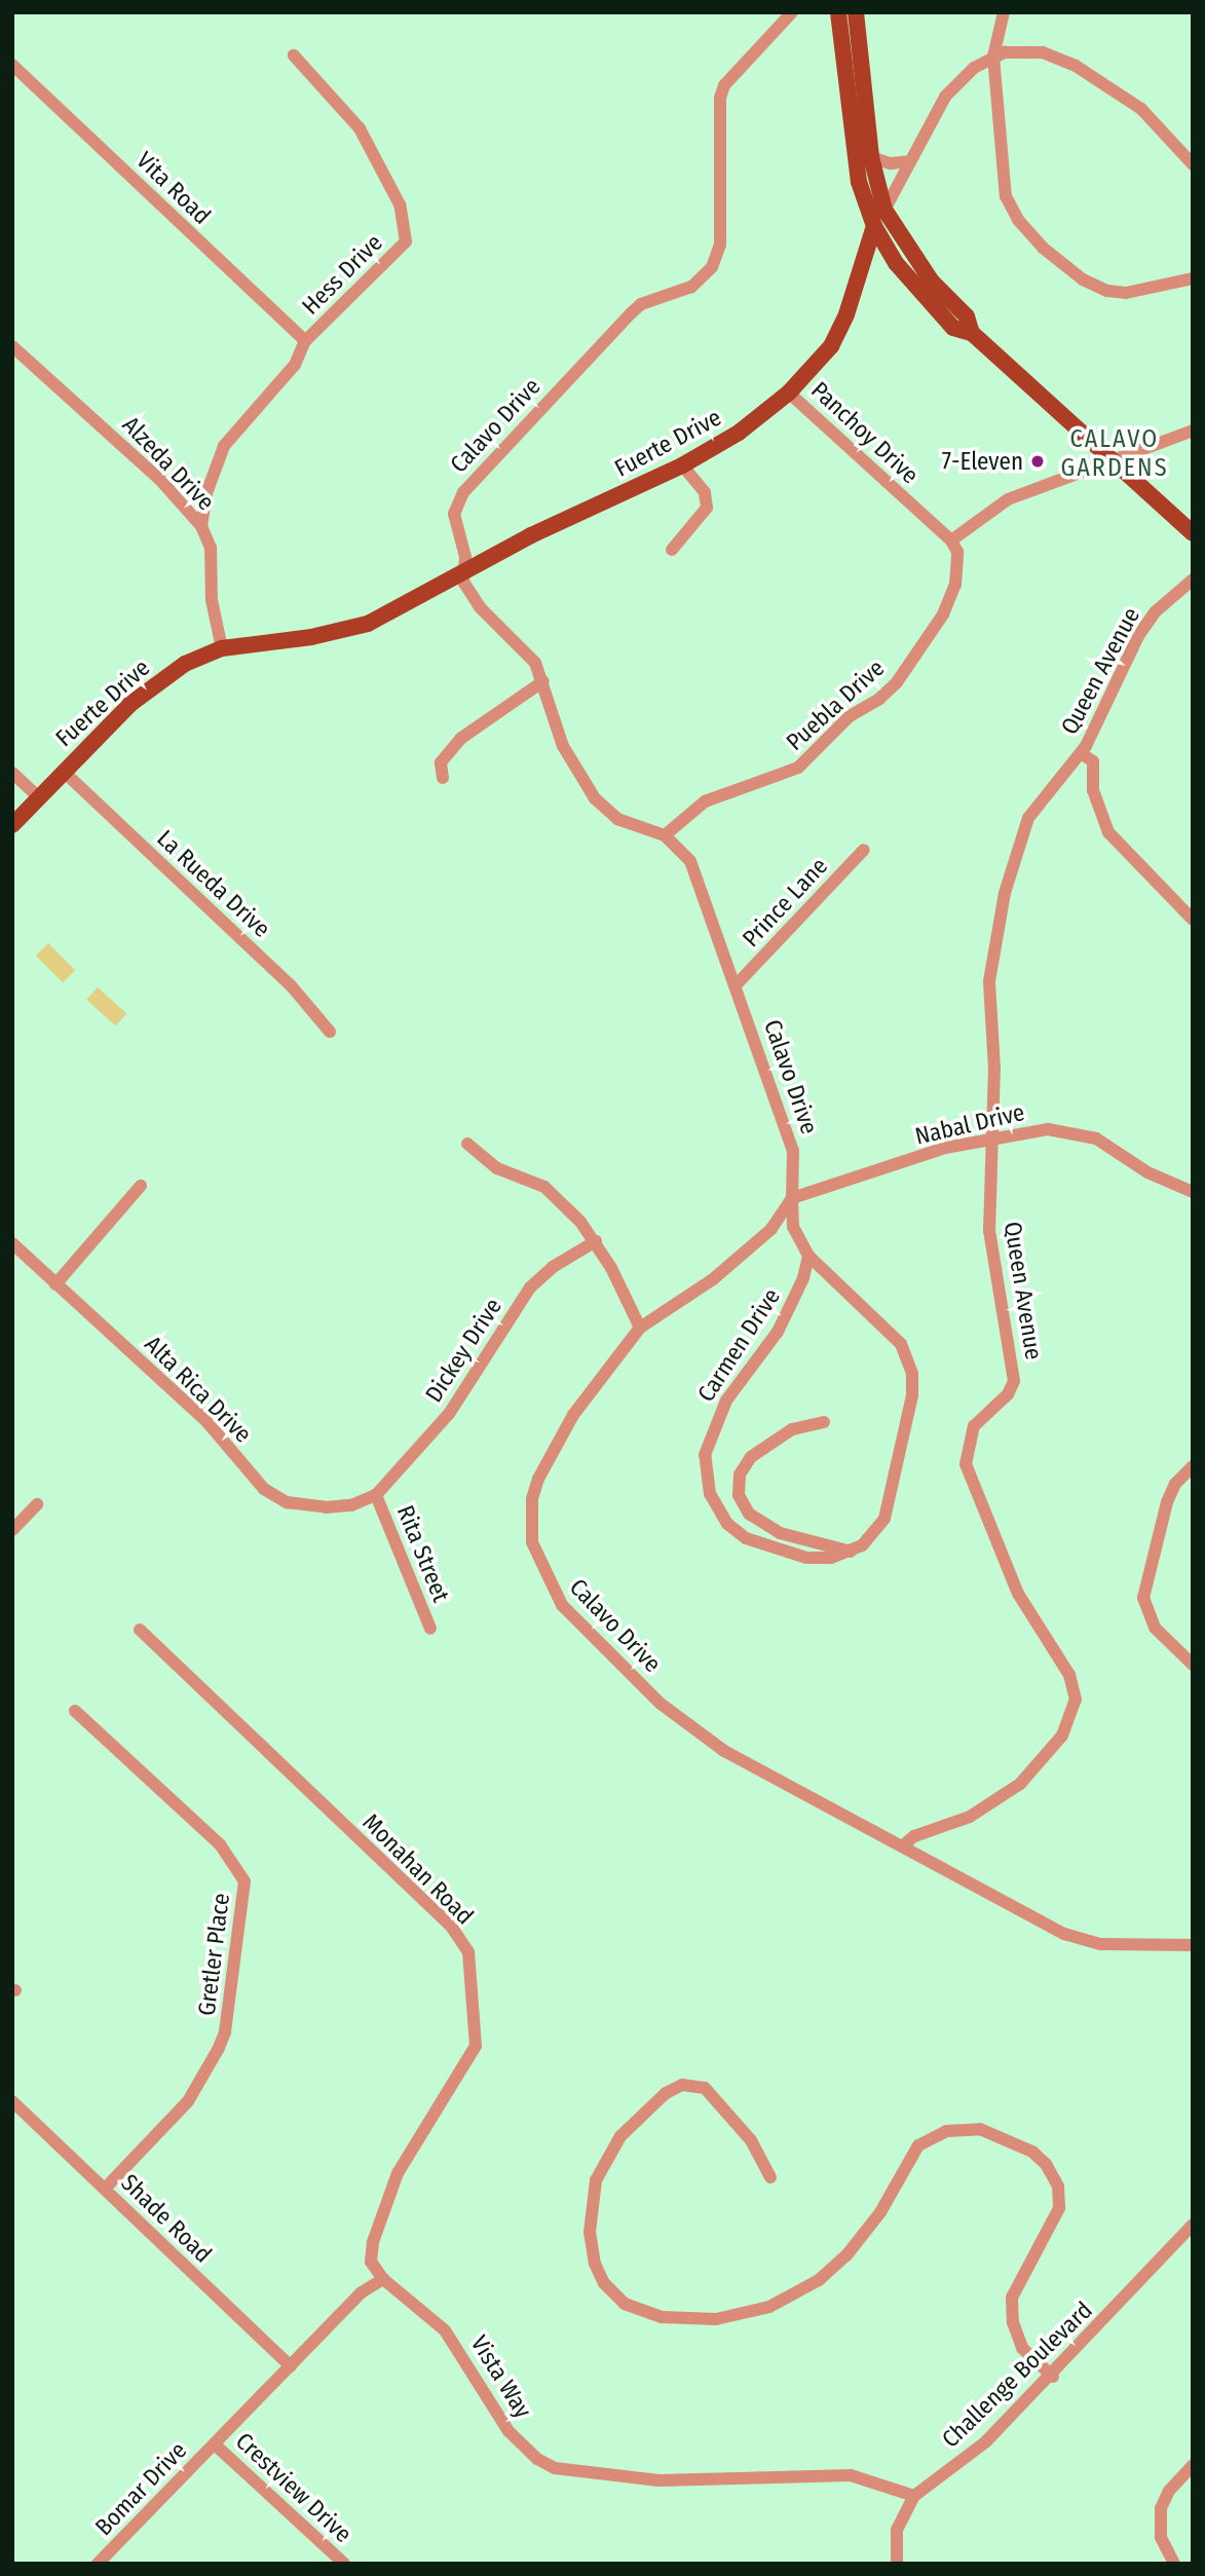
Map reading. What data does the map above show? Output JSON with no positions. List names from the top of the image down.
{
  "streets": {
    "main road": ["Fuerte Drive"],
    "street": [
      "Vita Road",
      "Hess Drive",
      "Calavo Drive",
      "Panchoy Drive",
      "Alzeda Drive",
      "Queen Avenue",
      "Puebla Drive",
      "La Rueda Drive",
      "Prince Lane",
      "Nabal Drive",
      "Carmen Drive",
      "Dickey Drive",
      "Alta Rica Drive",
      "Rita Street",
      "Monahan Road",
      "Gretler Place",
      "Shade Road",
      "Challenge Boulevard",
      "Vista Way",
      "Crestview Drive",
      "Bomar Drive"
    ]
  },
  "crossings": [
    ["Vita Road", "Hess Drive"],
    ["Hess Drive", "Alzeda Drive"],
    ["Calavo Drive", "Fuerte Drive"],
    ["Calavo Drive", "Queen Avenue"],
    ["Calavo Drive", "Puebla Drive"],
    ["Calavo Drive", "Prince Lane"],
    ["Calavo Drive", "Nabal Drive"],
    ["Panchoy Drive", "Fuerte Drive"],
    ["Panchoy Drive", "Puebla Drive"],
    ["Fuerte Drive", "Alzeda Drive"],
    ["Fuerte Drive", "La Rueda Drive"],
    ["Queen Avenue", "Nabal Drive"],
    ["Dickey Drive", "Alta Rica Drive"],
    ["Dickey Drive", "Rita Street"],
    ["Alta Rica Drive", "Rita Street"],
    ["Monahan Road", "Vista Way"],
    ["Gretler Place", "Shade Road"],
    ["Challenge Boulevard", "Vista Way"],
    ["Crestview Drive", "Bomar Drive"]
  ],
  "districts": ["CALAVO GARDENS"],
  "places": ["7-Eleven"]
}
